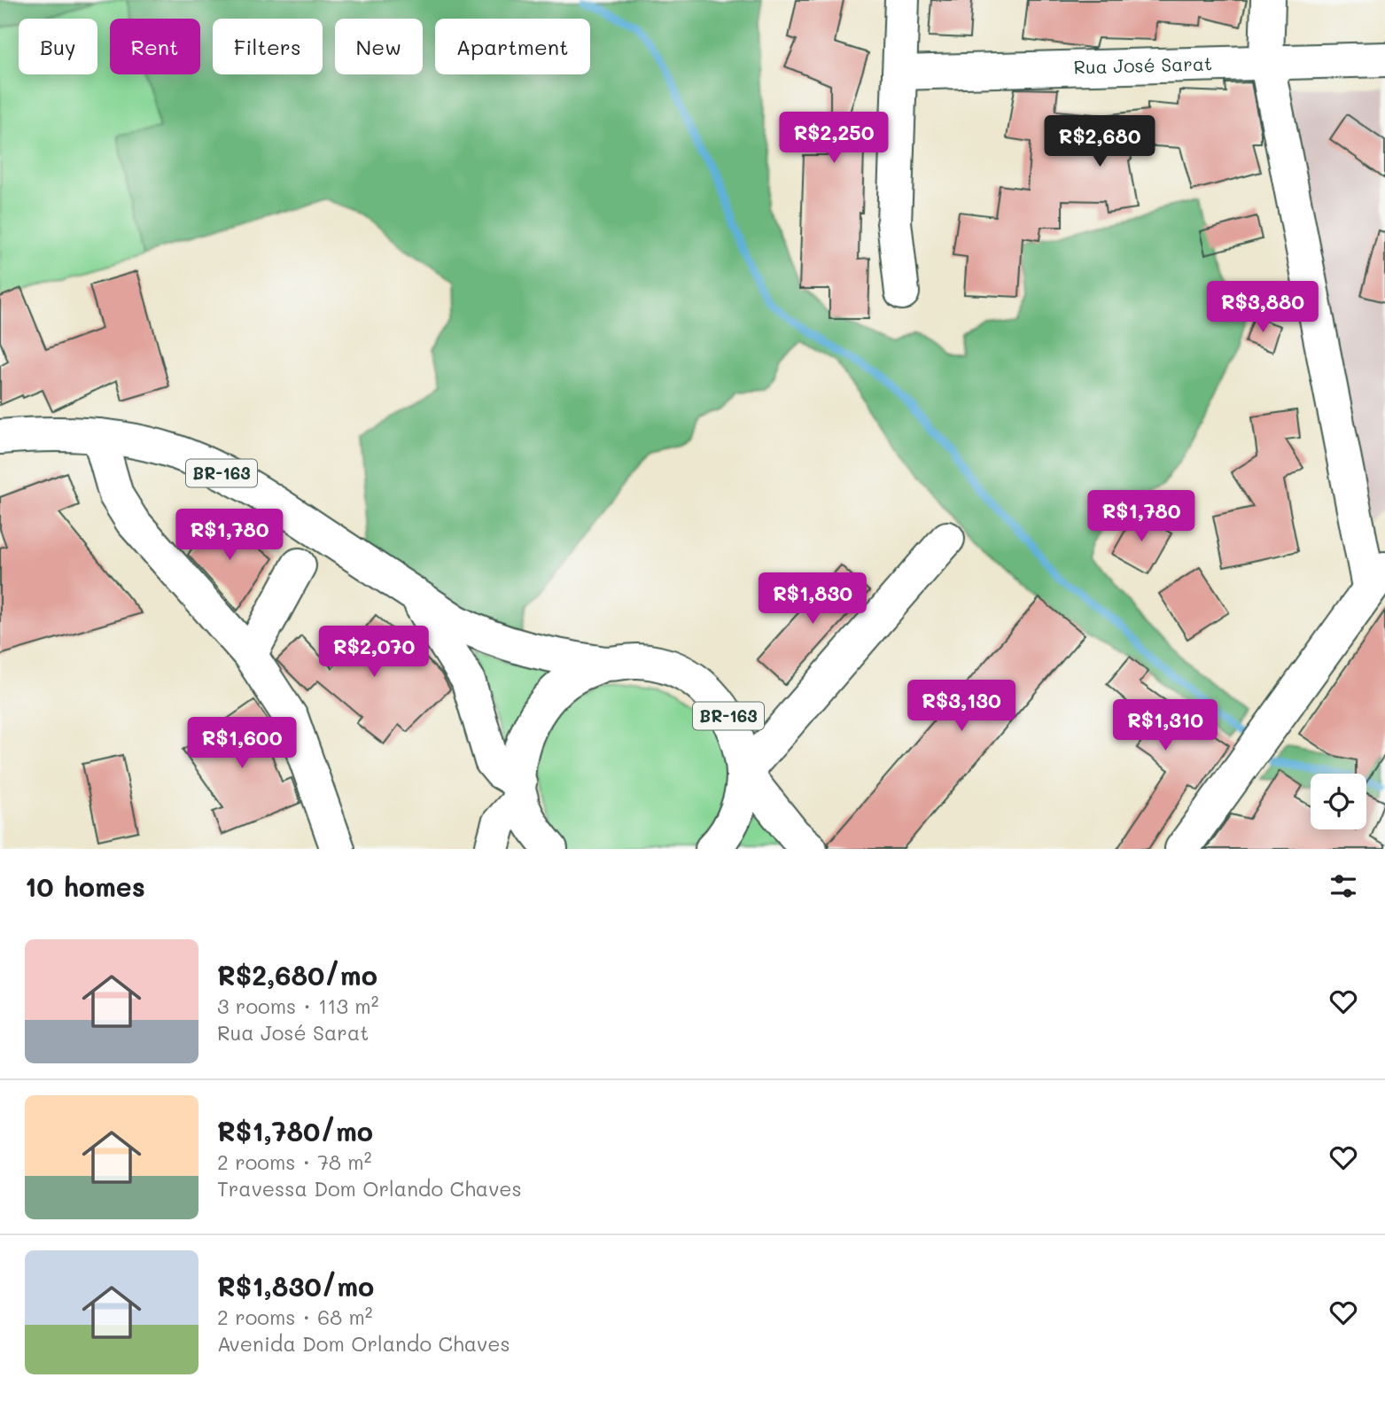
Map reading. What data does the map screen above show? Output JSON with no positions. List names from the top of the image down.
{
  "streets": {
    "street": ["Rua José Sarat", "BR-163"]
  },
  "page": {
    "chip": [
      "Buy",
      "Rent",
      "Filters",
      "New",
      "Apartment"
    ],
    "price": [
      "R$2,250",
      "R$2,680",
      "R$3,880",
      "R$1,780",
      "R$1,780",
      "R$1,830",
      "R$2,070",
      "R$3,130",
      "R$1,310",
      "R$1,600"
    ],
    "heading": "10 homes",
    "list": [
      {
        "name": "R$2,680/mo",
        "note": "3 rooms · 113 m² · Rua José Sarat"
      },
      {
        "name": "R$1,780/mo",
        "note": "2 rooms · 78 m² · Travessa Dom Orlando Chaves"
      },
      {
        "name": "R$1,830/mo",
        "note": "2 rooms · 68 m² · Avenida Dom Orlando Chaves"
      }
    ]
  }
}
